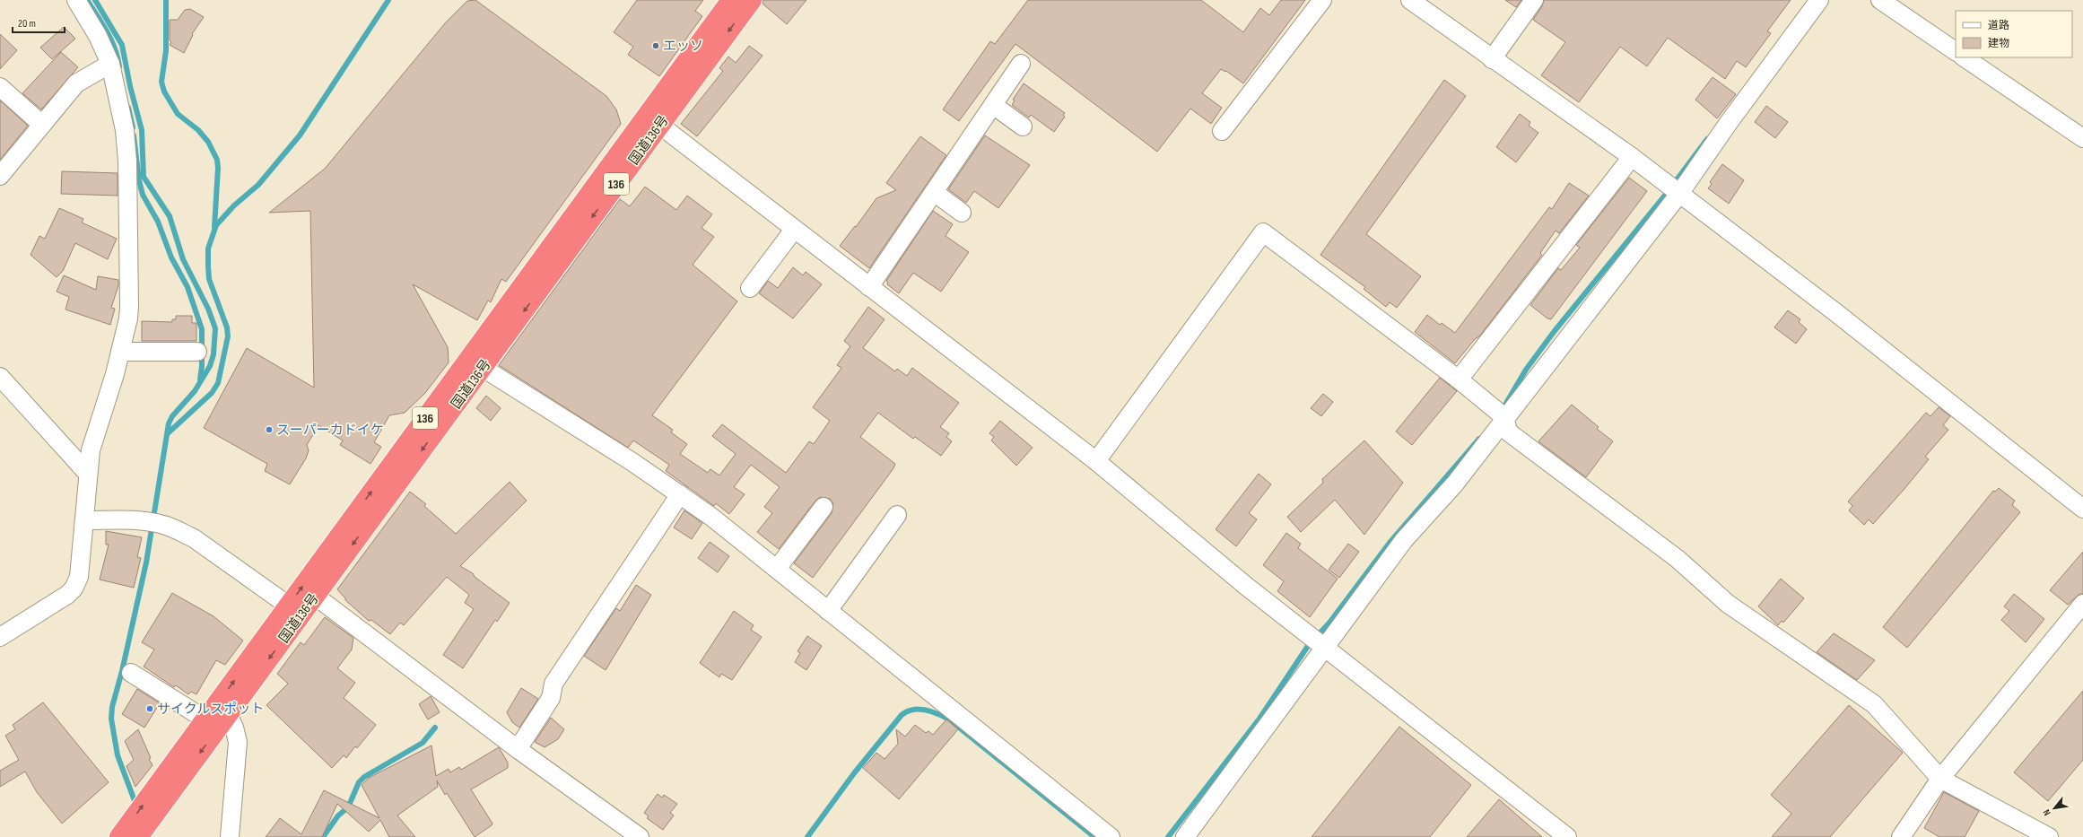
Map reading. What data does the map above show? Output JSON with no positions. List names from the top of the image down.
{
  "streets": {
    "highway": ["国道136号", "136"]
  },
  "places": ["エッソ", "スーパーカドイケ", "サイクルスポット"],
  "legend": ["道路", "建物"],
  "scale_bar": "20 m",
  "north": "bottom left"
}
